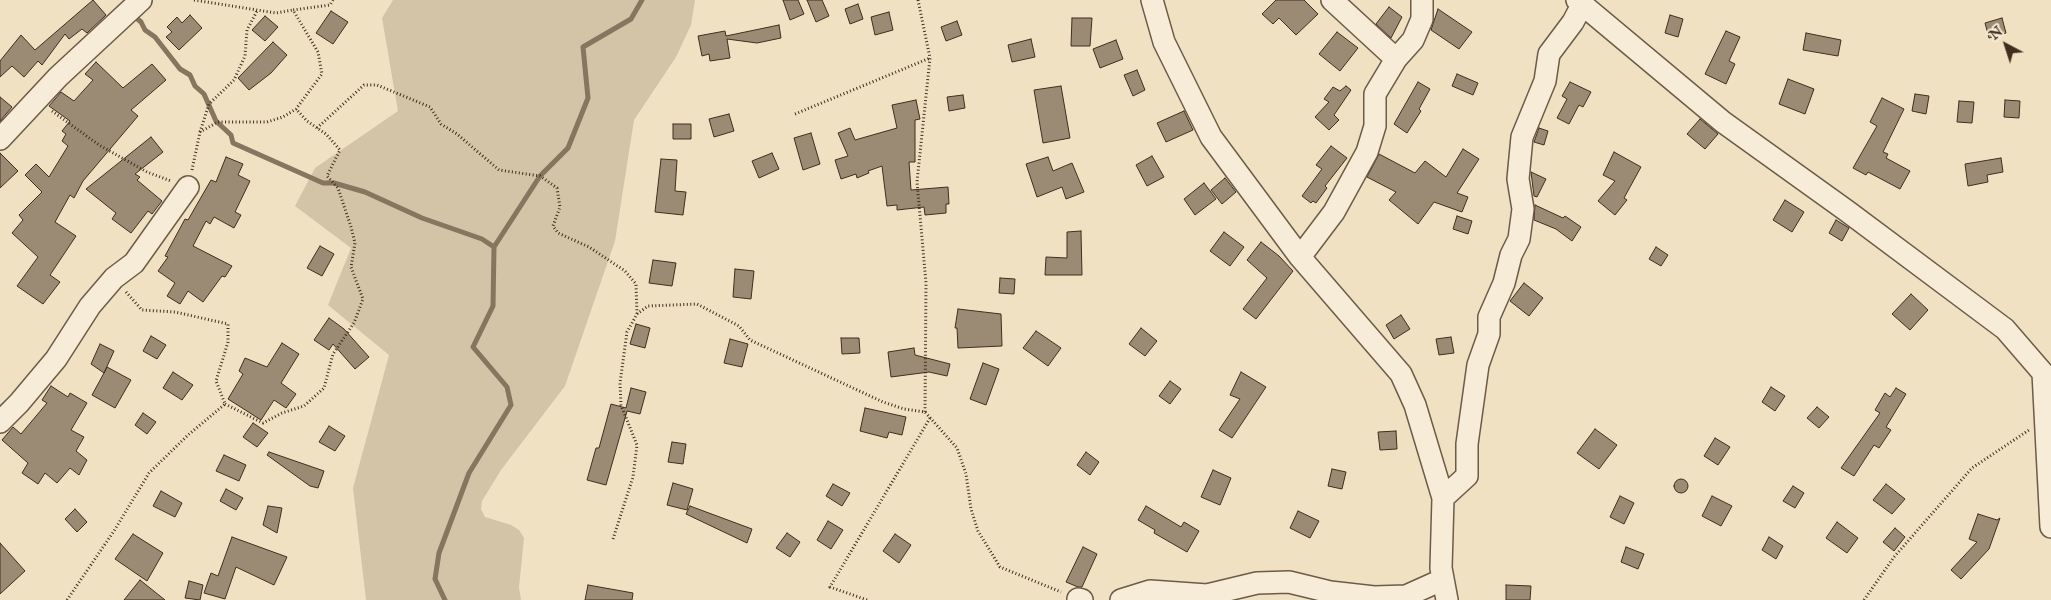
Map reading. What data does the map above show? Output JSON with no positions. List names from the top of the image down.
{
  "north": "top left"
}
